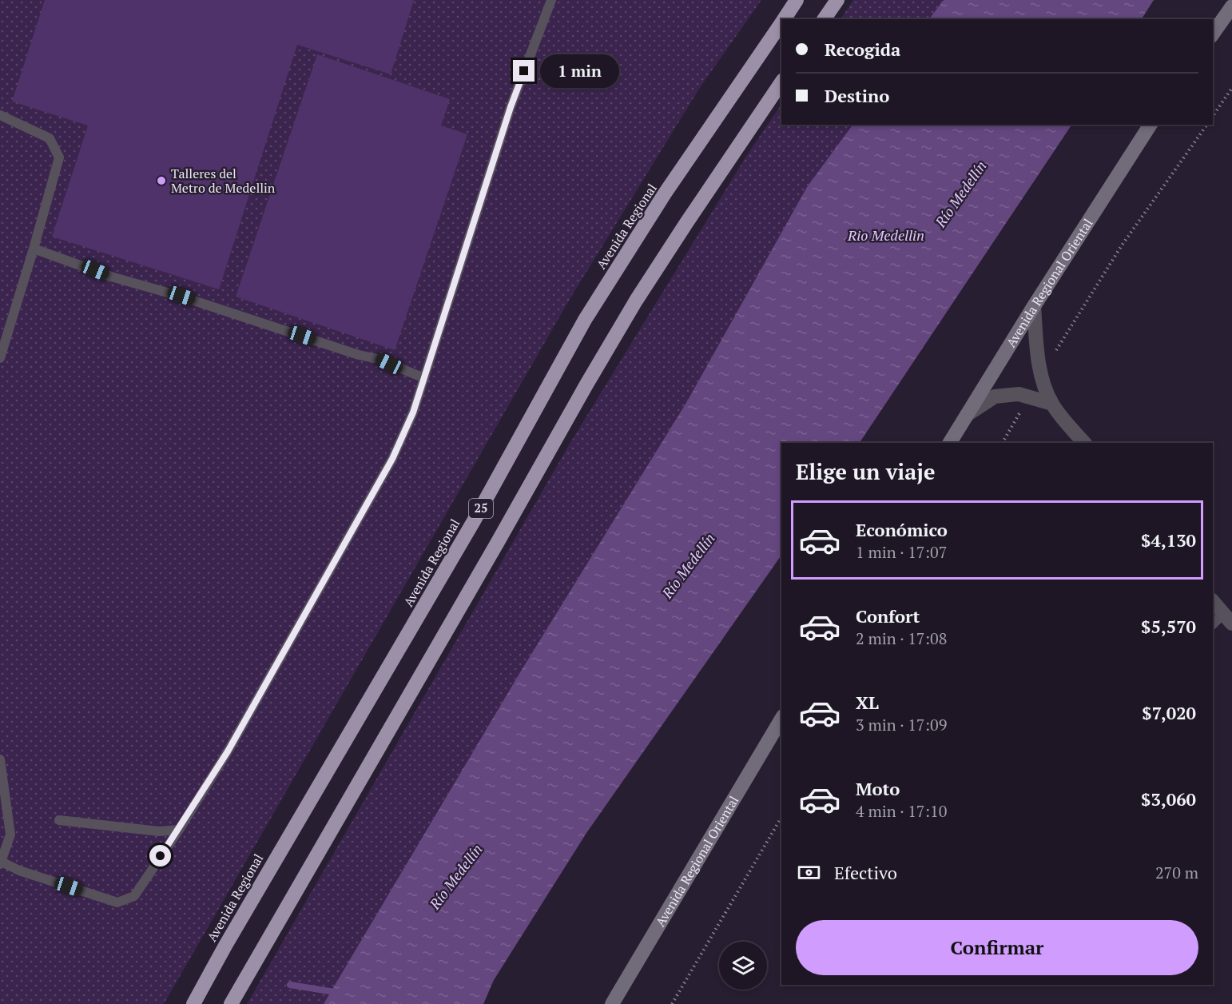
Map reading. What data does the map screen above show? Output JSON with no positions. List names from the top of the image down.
{
  "streets": {
    "highway": ["Avenida Regional", "25"],
    "main road": ["Avenida Regional Oriental"]
  },
  "water": ["Río Medellín", "Rio Medellin"],
  "places": ["Talleres del Metro de Medellin"],
  "page": {
    "banner": ["Recogida", "Destino"],
    "bubble": "1 min",
    "heading": "Elige un viaje",
    "list": [
      {
        "name": "Económico",
        "note": "1 min · 17:07",
        "value": "$4,130"
      },
      {
        "name": "Confort",
        "note": "2 min · 17:08",
        "value": "$5,570"
      },
      {
        "name": "XL",
        "note": "3 min · 17:09",
        "value": "$7,020"
      },
      {
        "name": "Moto",
        "note": "4 min · 17:10",
        "value": "$3,060"
      }
    ],
    "pay": ["Efectivo", "270 m"],
    "buttons": "Confirmar"
  }
}
